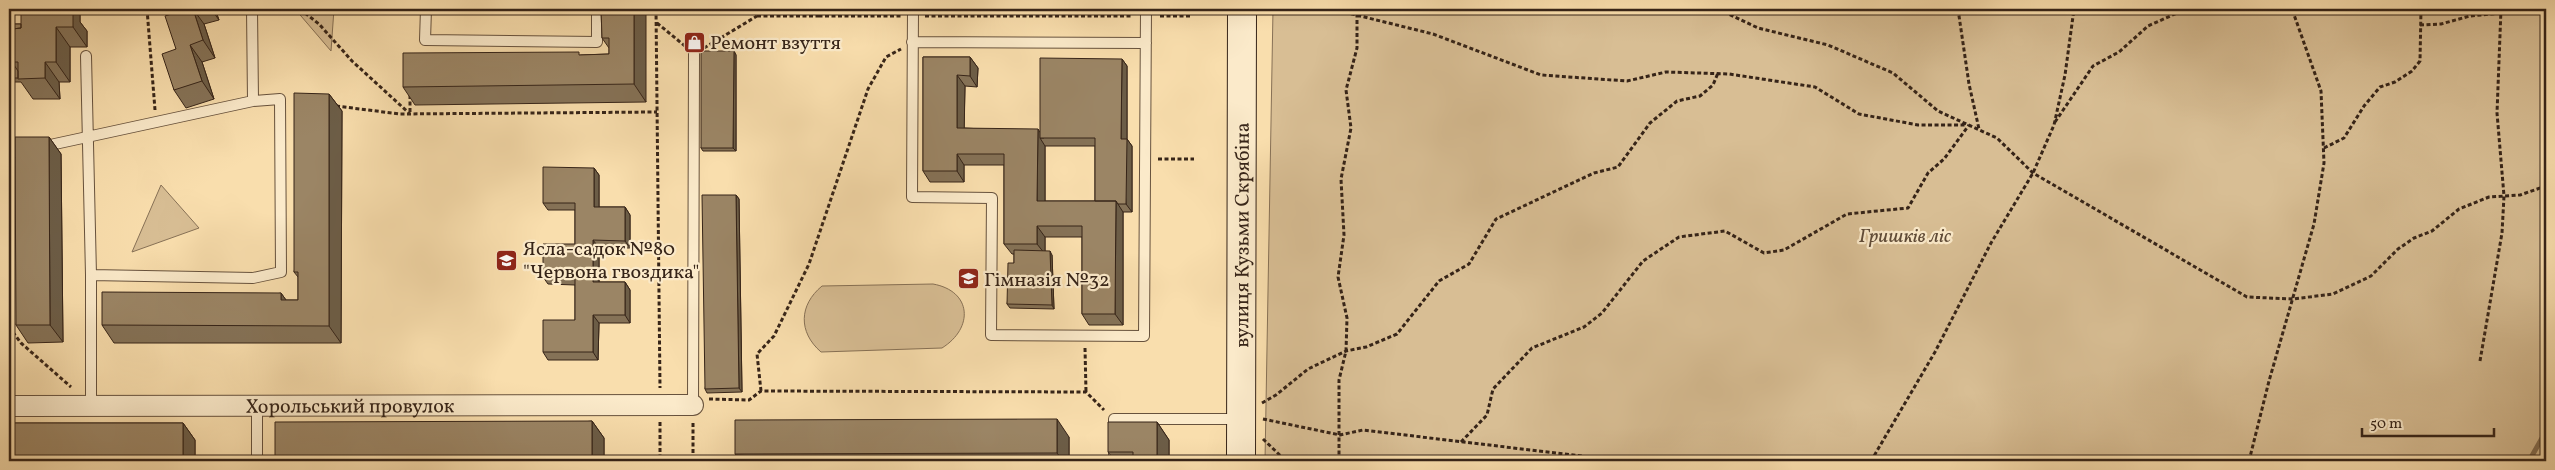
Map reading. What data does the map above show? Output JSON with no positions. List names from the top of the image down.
{
  "streets": {
    "street": ["вулиця Кузьми Скрябіна", "Хорольський провулок"]
  },
  "parks": ["Гришків ліс"],
  "places": {
    "shop": ["Ремонт взуття"],
    "school or university": ["Ясла-садок №80 \"Червона гвоздика\"", "Гімназія №32"]
  },
  "scale_bar": "50 m"
}
